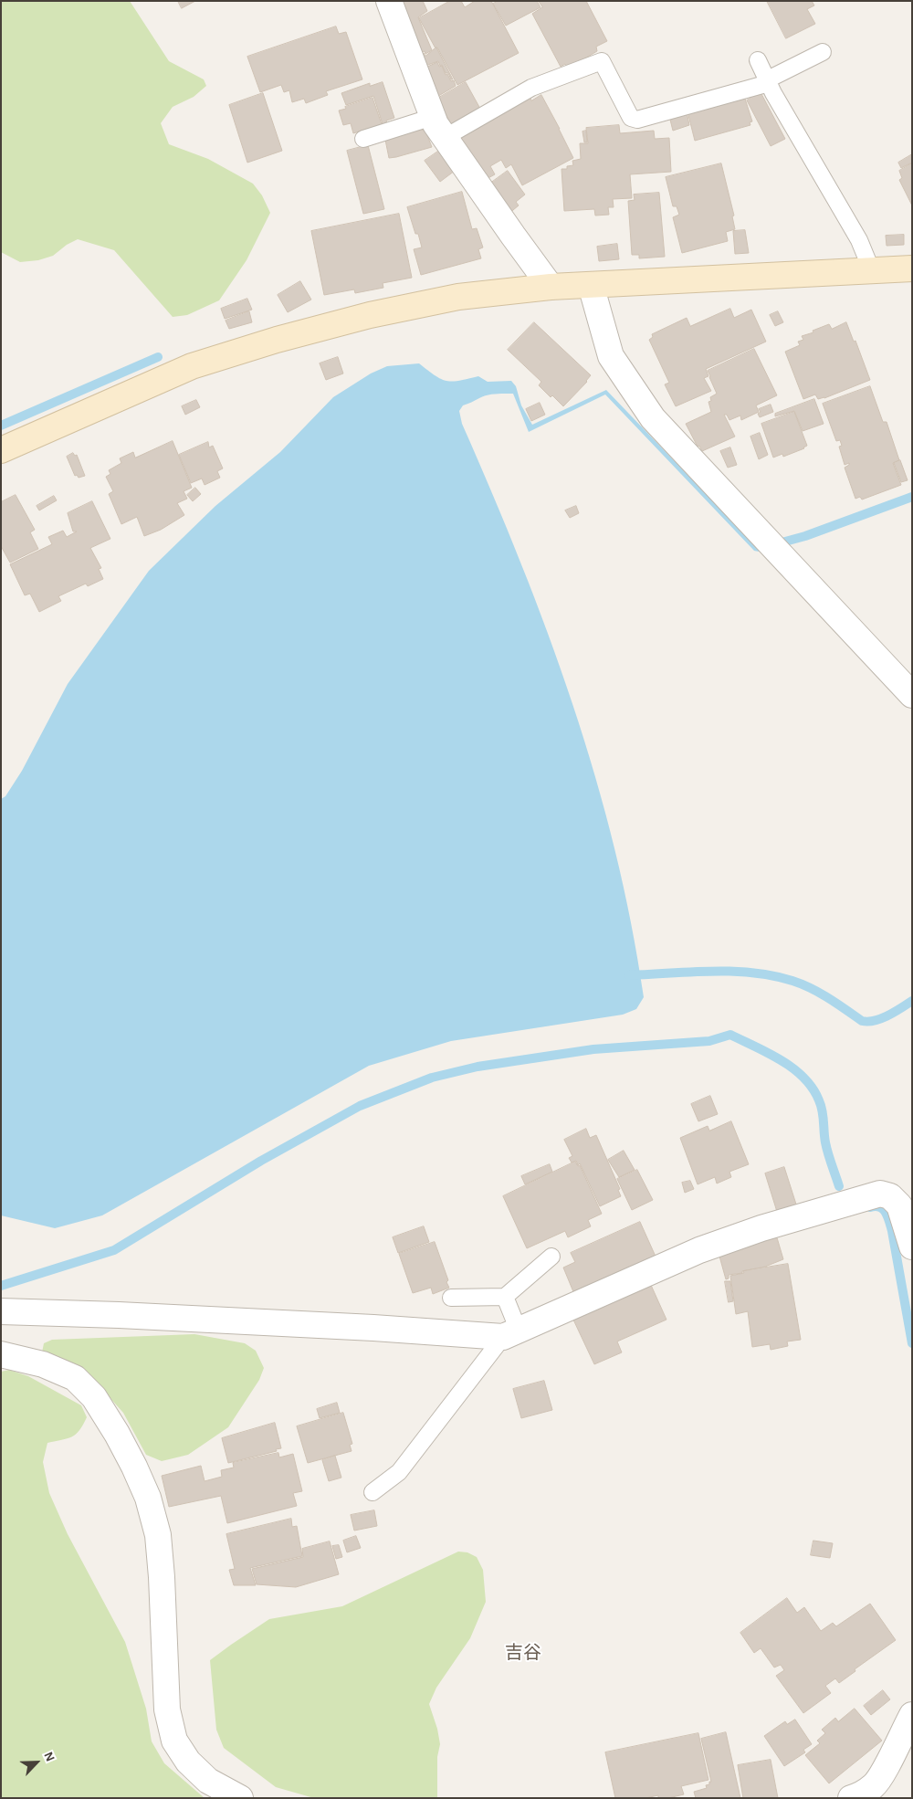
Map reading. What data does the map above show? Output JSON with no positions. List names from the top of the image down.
{
  "districts": ["吉谷"],
  "north": "top right"
}
